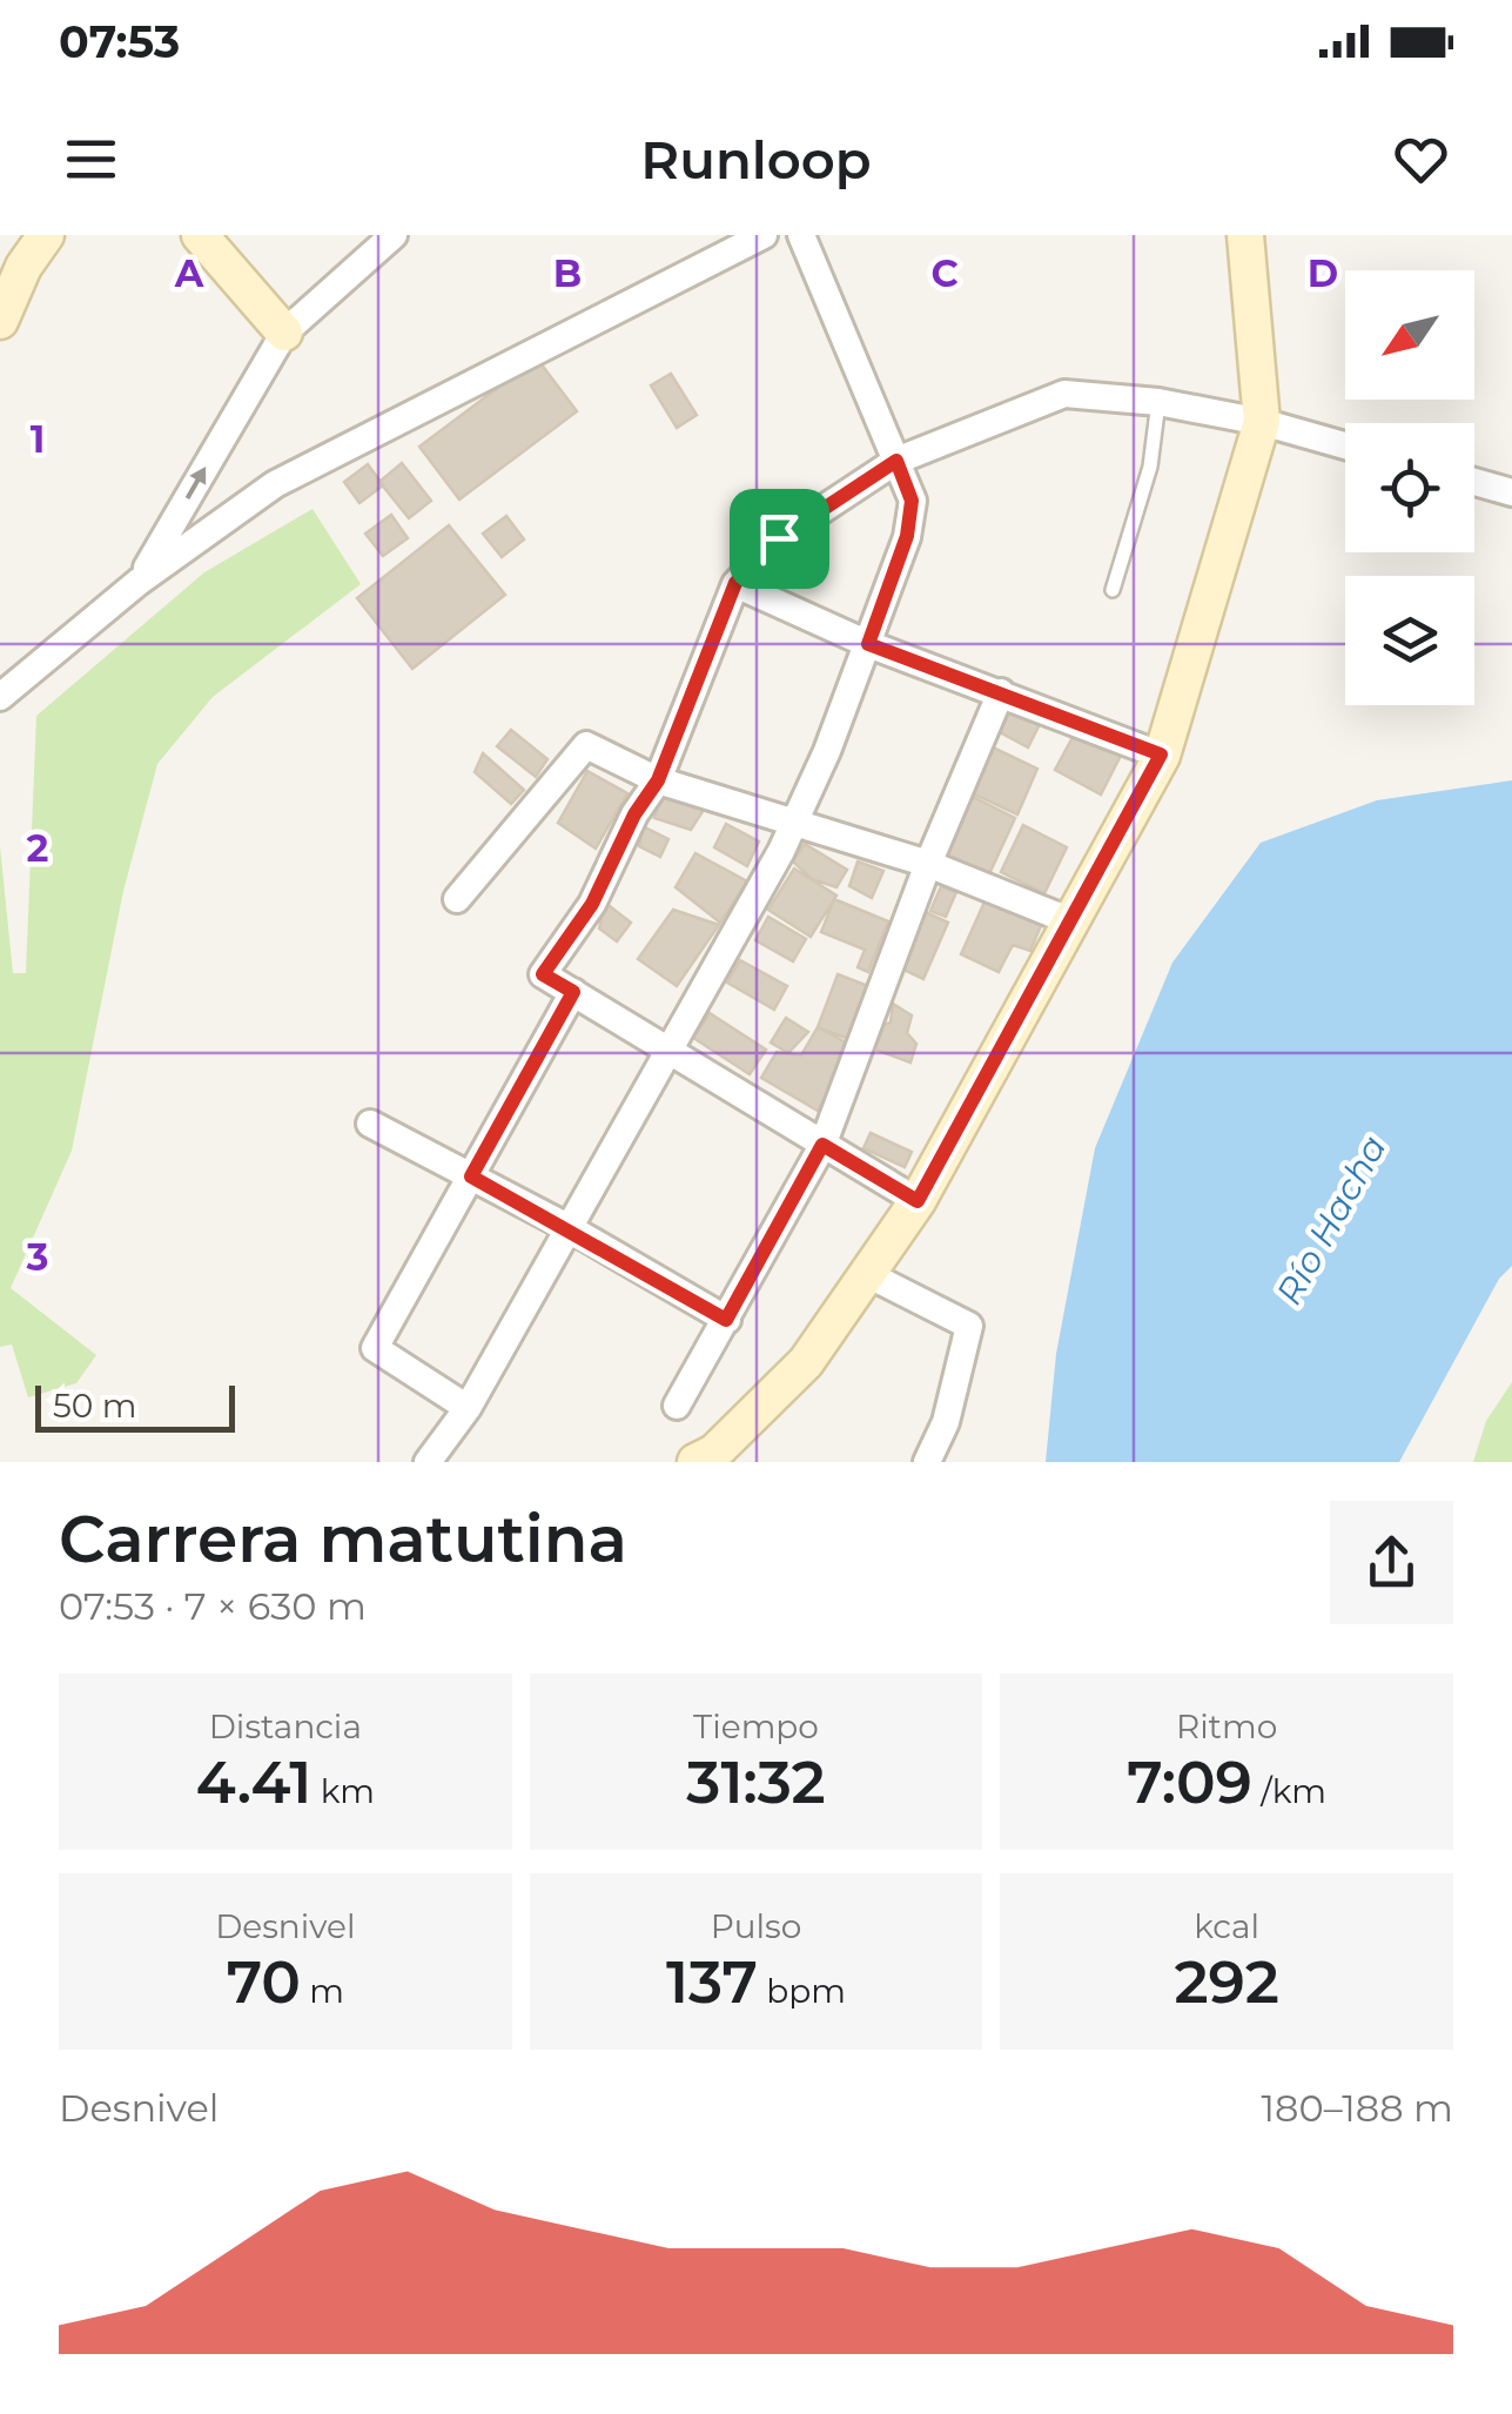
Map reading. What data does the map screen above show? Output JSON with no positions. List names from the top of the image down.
{
  "water": ["Río Hacha"],
  "scale_bar": "50 m",
  "north": "bottom left",
  "page": {
    "status": "07:53",
    "header": "Runloop",
    "scale": "50 m",
    "heading": ["Carrera matutina", "07:53 · 7 × 630 m"],
    "stats": [
      ["Distancia", "4.41 km"],
      ["Tiempo", "31:32"],
      ["Ritmo", "7:09 /km"],
      ["Desnivel", "70 m"],
      ["Pulso", "137 bpm"],
      ["kcal", "292"]
    ],
    "chart": ["Desnivel", "180–188 m"]
  },
  "grid": {
    "columns": [
      "A",
      "B",
      "C",
      "D"
    ],
    "rows": ["1", "2", "3"]
  }
}
